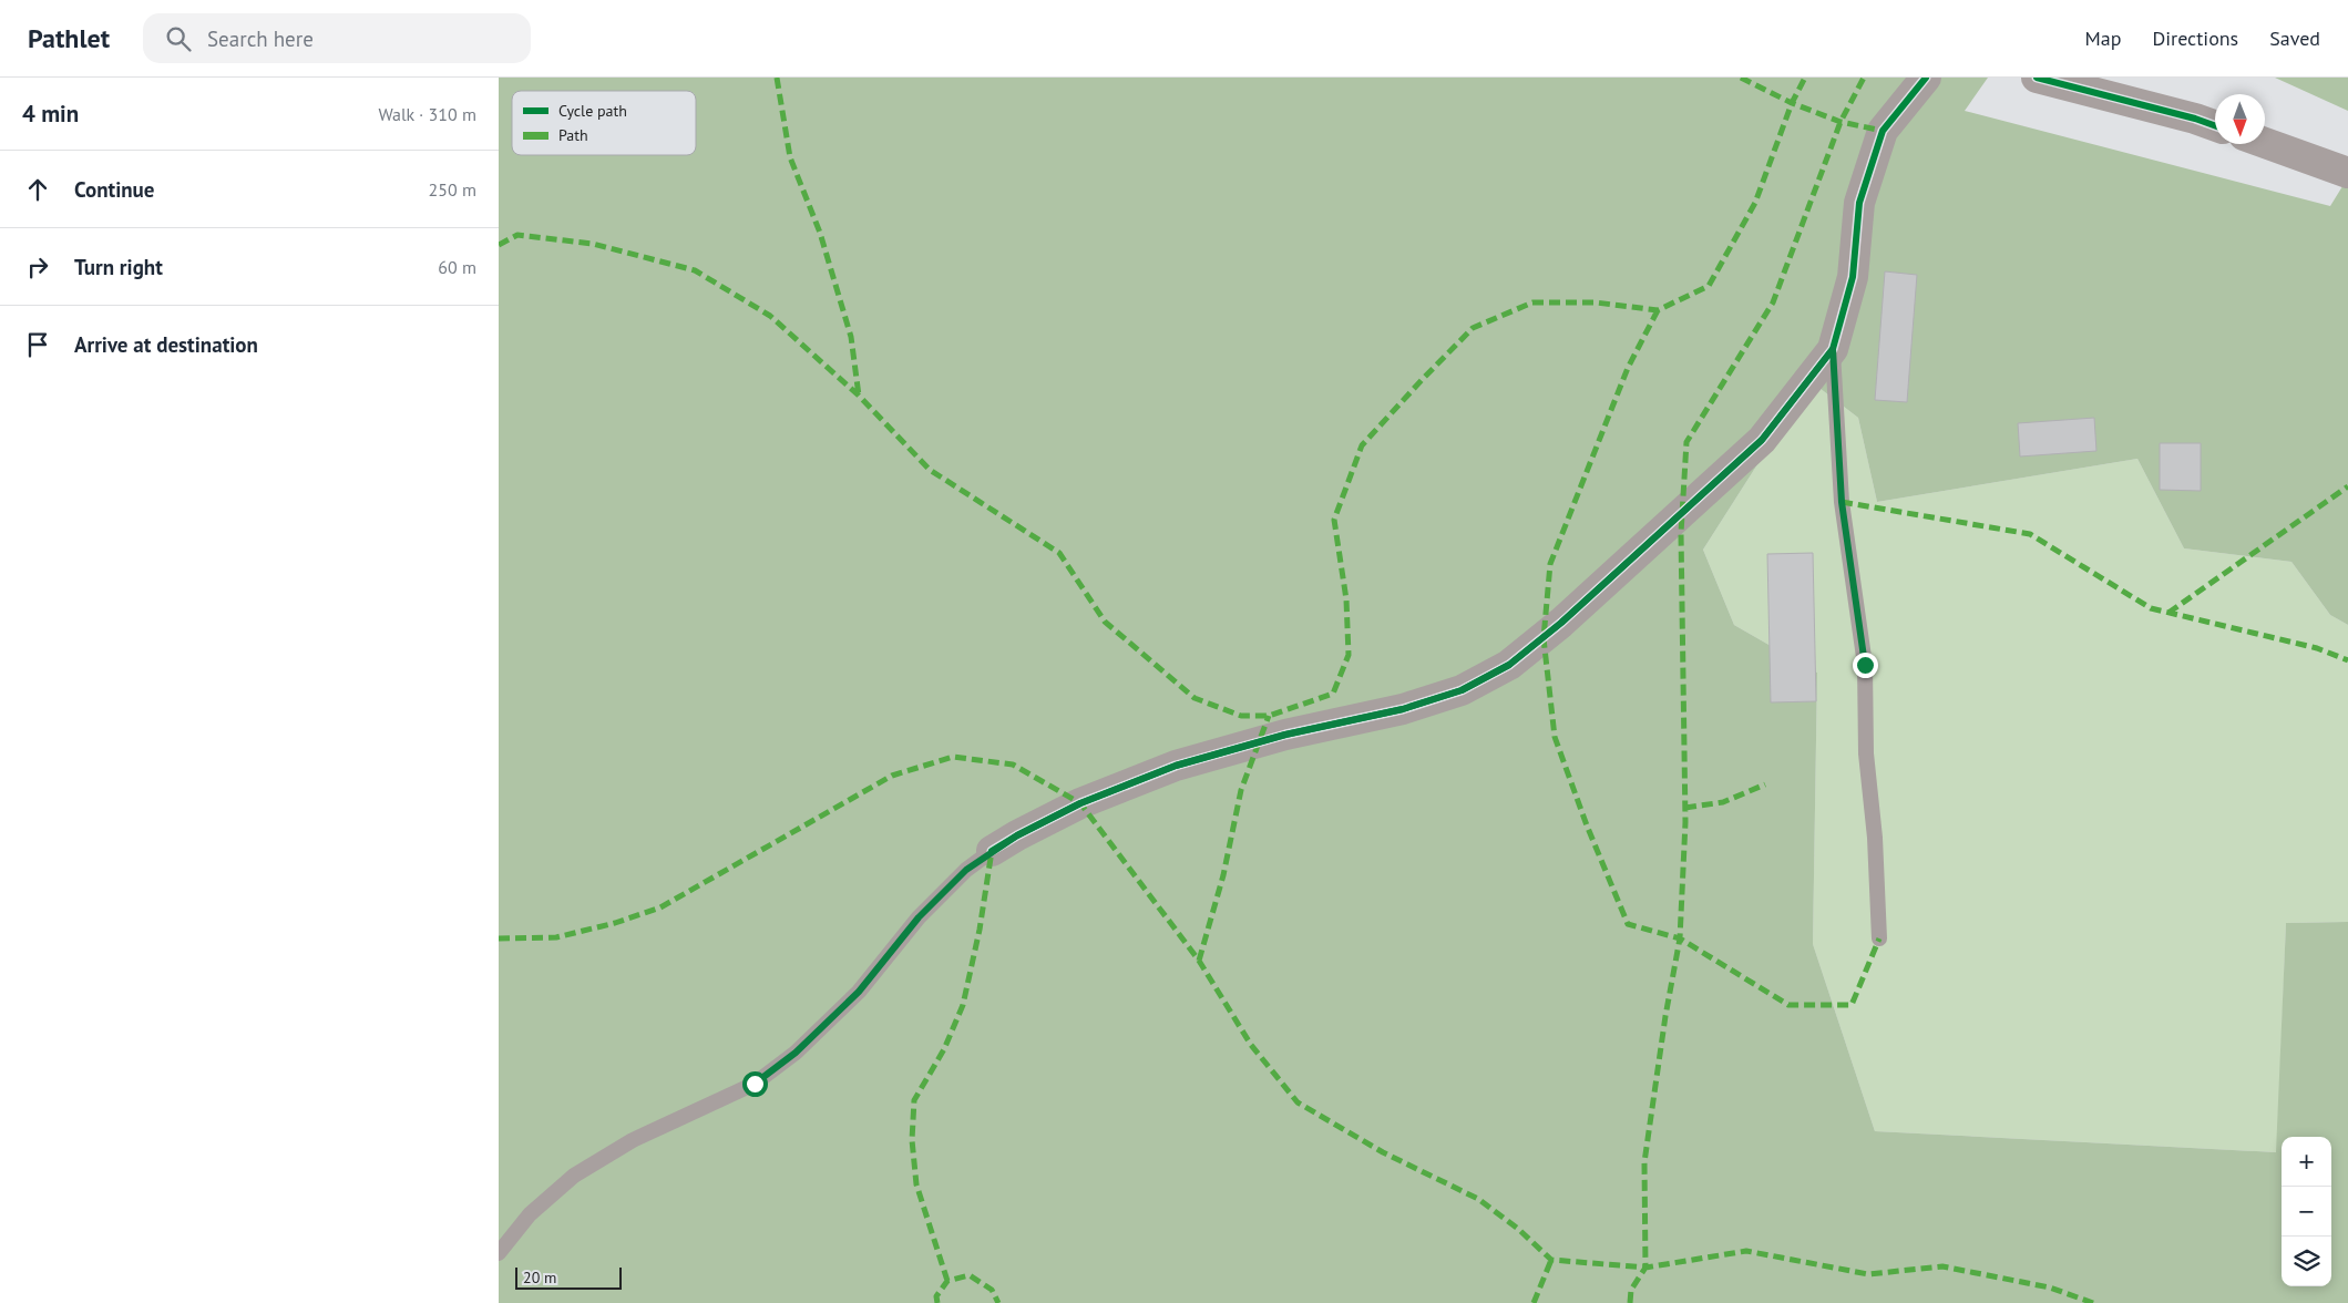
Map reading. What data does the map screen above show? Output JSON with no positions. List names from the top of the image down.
{
  "legend": ["Cycle path", "Path"],
  "scale_bar": "20 m",
  "north": "bottom",
  "page": {
    "header": "Pathlet",
    "search": "Search here",
    "nav": ["Map", "Directions", "Saved"],
    "heading": ["4 min", "Walk · 310 m"],
    "list": [
      ["Continue", "250 m"],
      ["Turn right", "60 m"],
      "Arrive at destination"
    ],
    "map_buttons": ["+", "−"],
    "scale": "20 m"
  }
}
